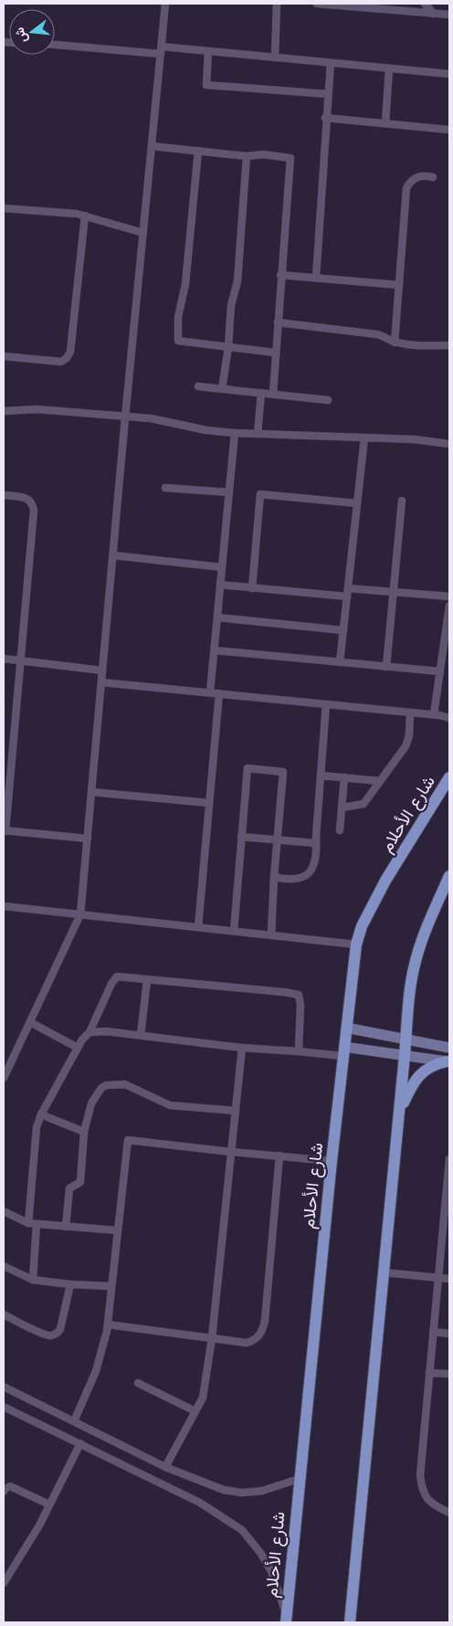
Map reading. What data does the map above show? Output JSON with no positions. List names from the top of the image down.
{
  "streets": {
    "main road": ["شارع الأحلام"]
  },
  "north": "left"
}
